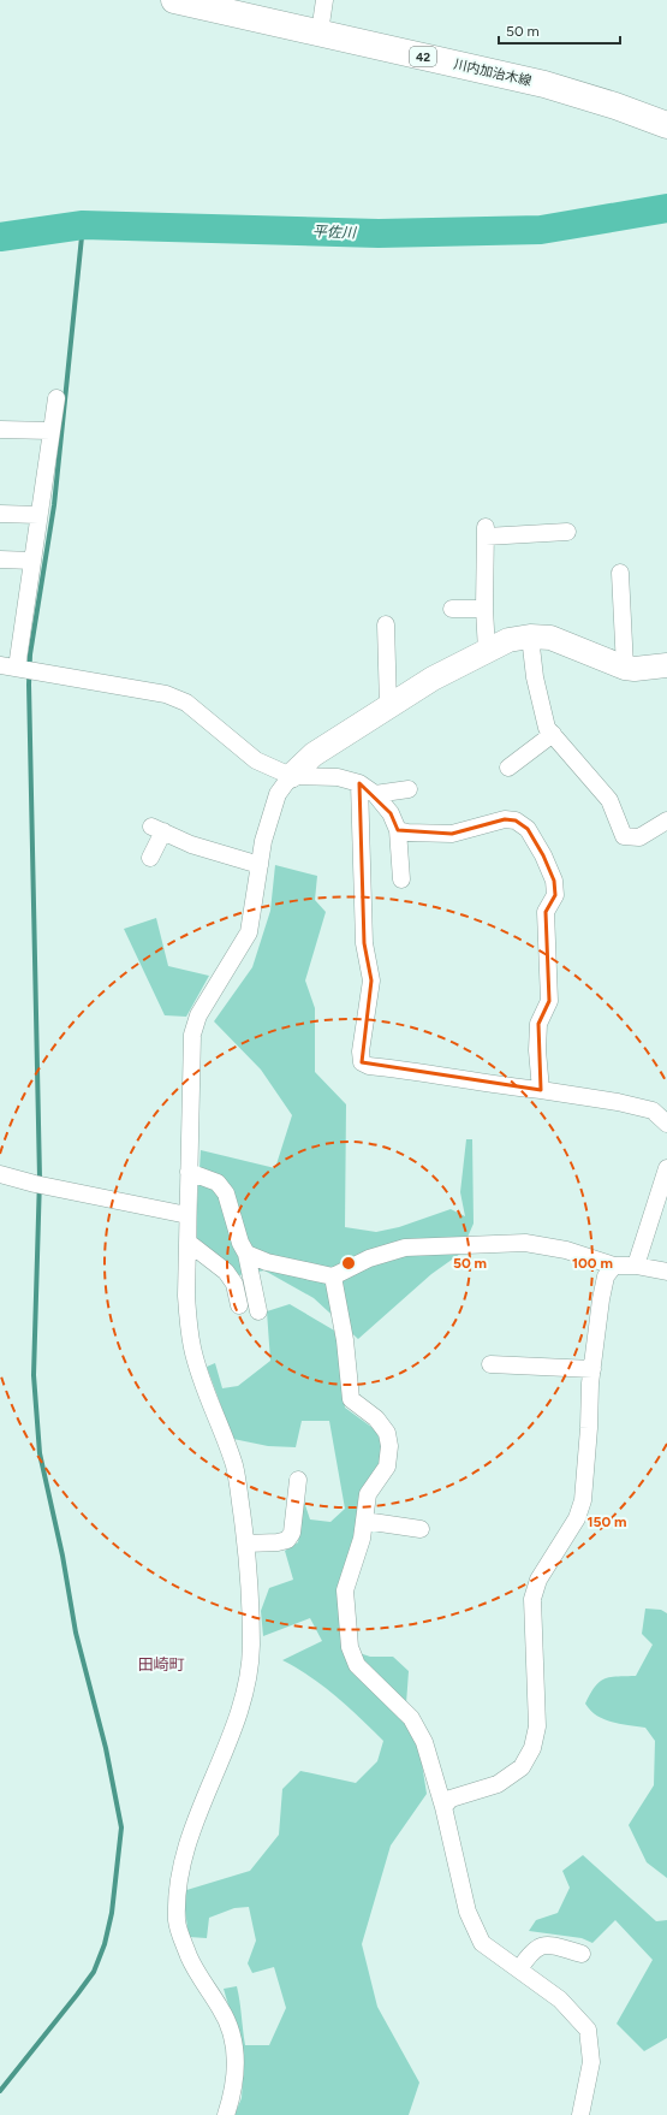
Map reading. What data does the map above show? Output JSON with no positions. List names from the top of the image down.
{
  "streets": {
    "main road": ["42", "川内加治木線"]
  },
  "districts": ["田崎町"],
  "water": ["平佐川"],
  "scale_bar": "50 m",
  "rings": ["50 m", "100 m", "150 m"]
}
